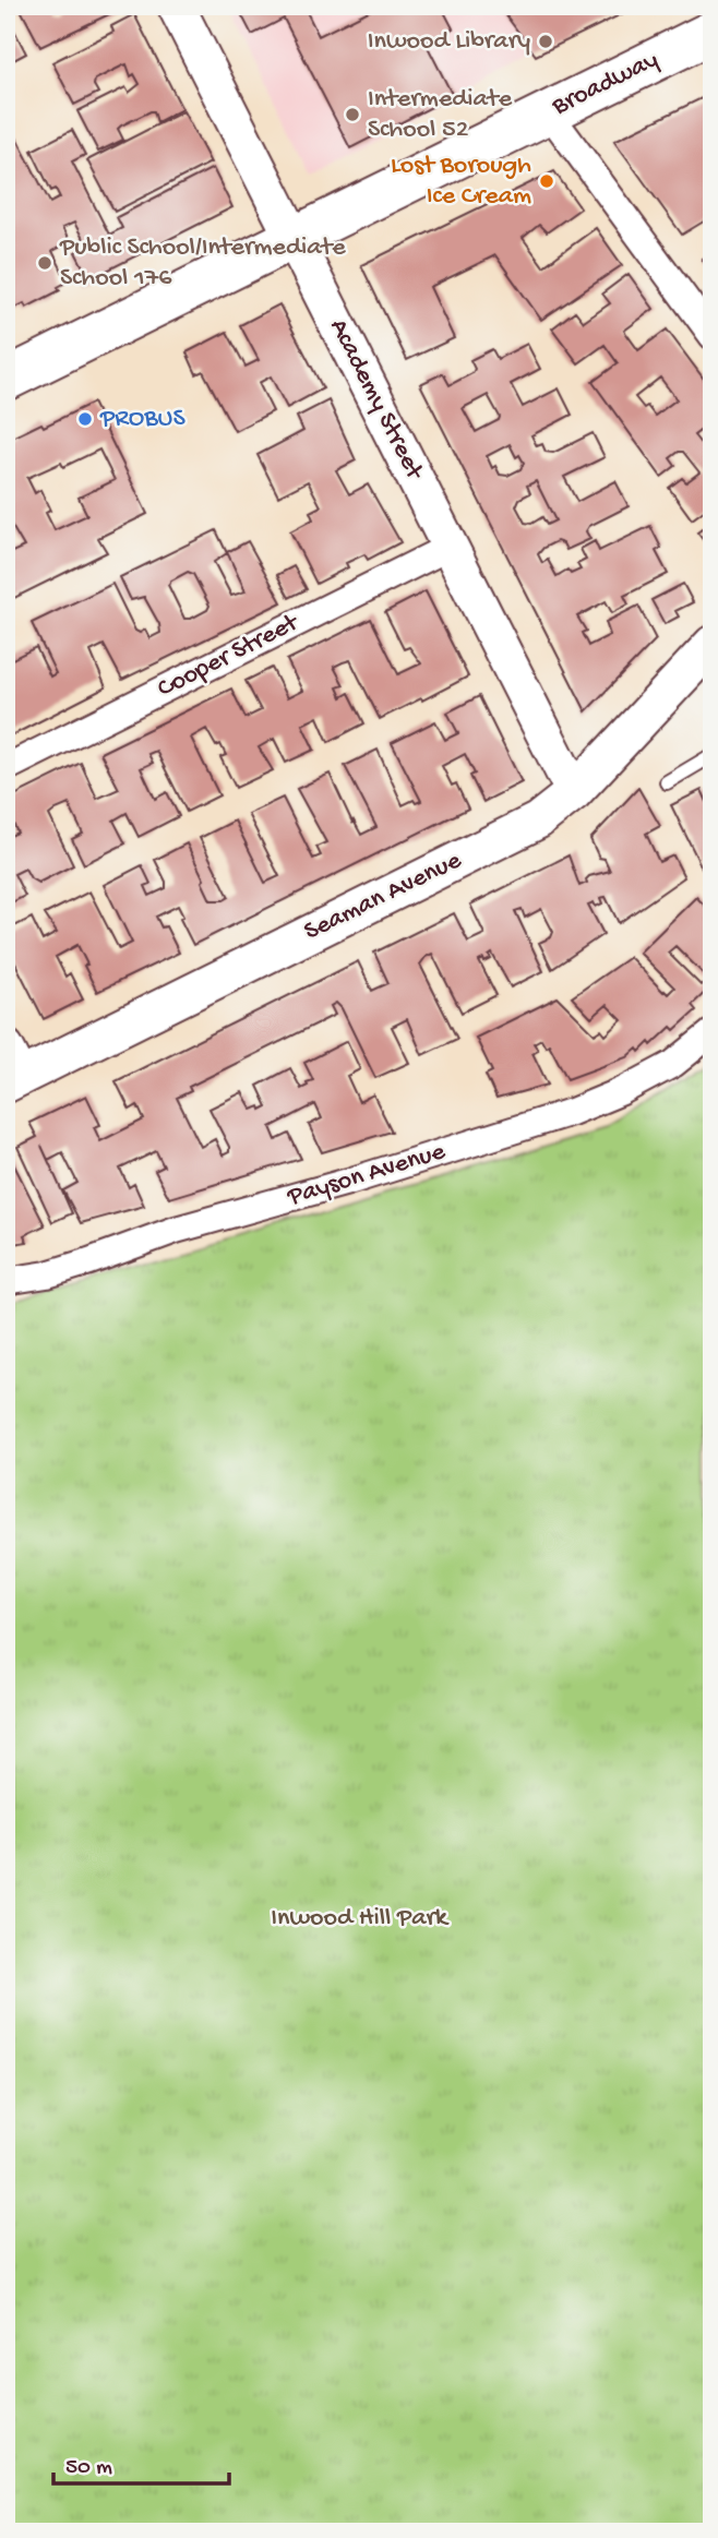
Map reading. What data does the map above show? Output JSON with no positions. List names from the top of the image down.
{
  "streets": {
    "main road": ["Broadway"],
    "street": [
      "Academy Street",
      "Cooper Street",
      "Seaman Avenue",
      "Payson Avenue"
    ]
  },
  "crossings": [
    ["Broadway", "Academy Street"],
    ["Academy Street", "Cooper Street"],
    ["Academy Street", "Seaman Avenue"]
  ],
  "parks": ["Inwood Hill Park"],
  "places": [
    "Inwood Library",
    "Intermediate School 52",
    "Lost Borough Ice Cream",
    "Public School/Intermediate School 176",
    "PROBUS"
  ],
  "scale_bar": "50 m"
}
